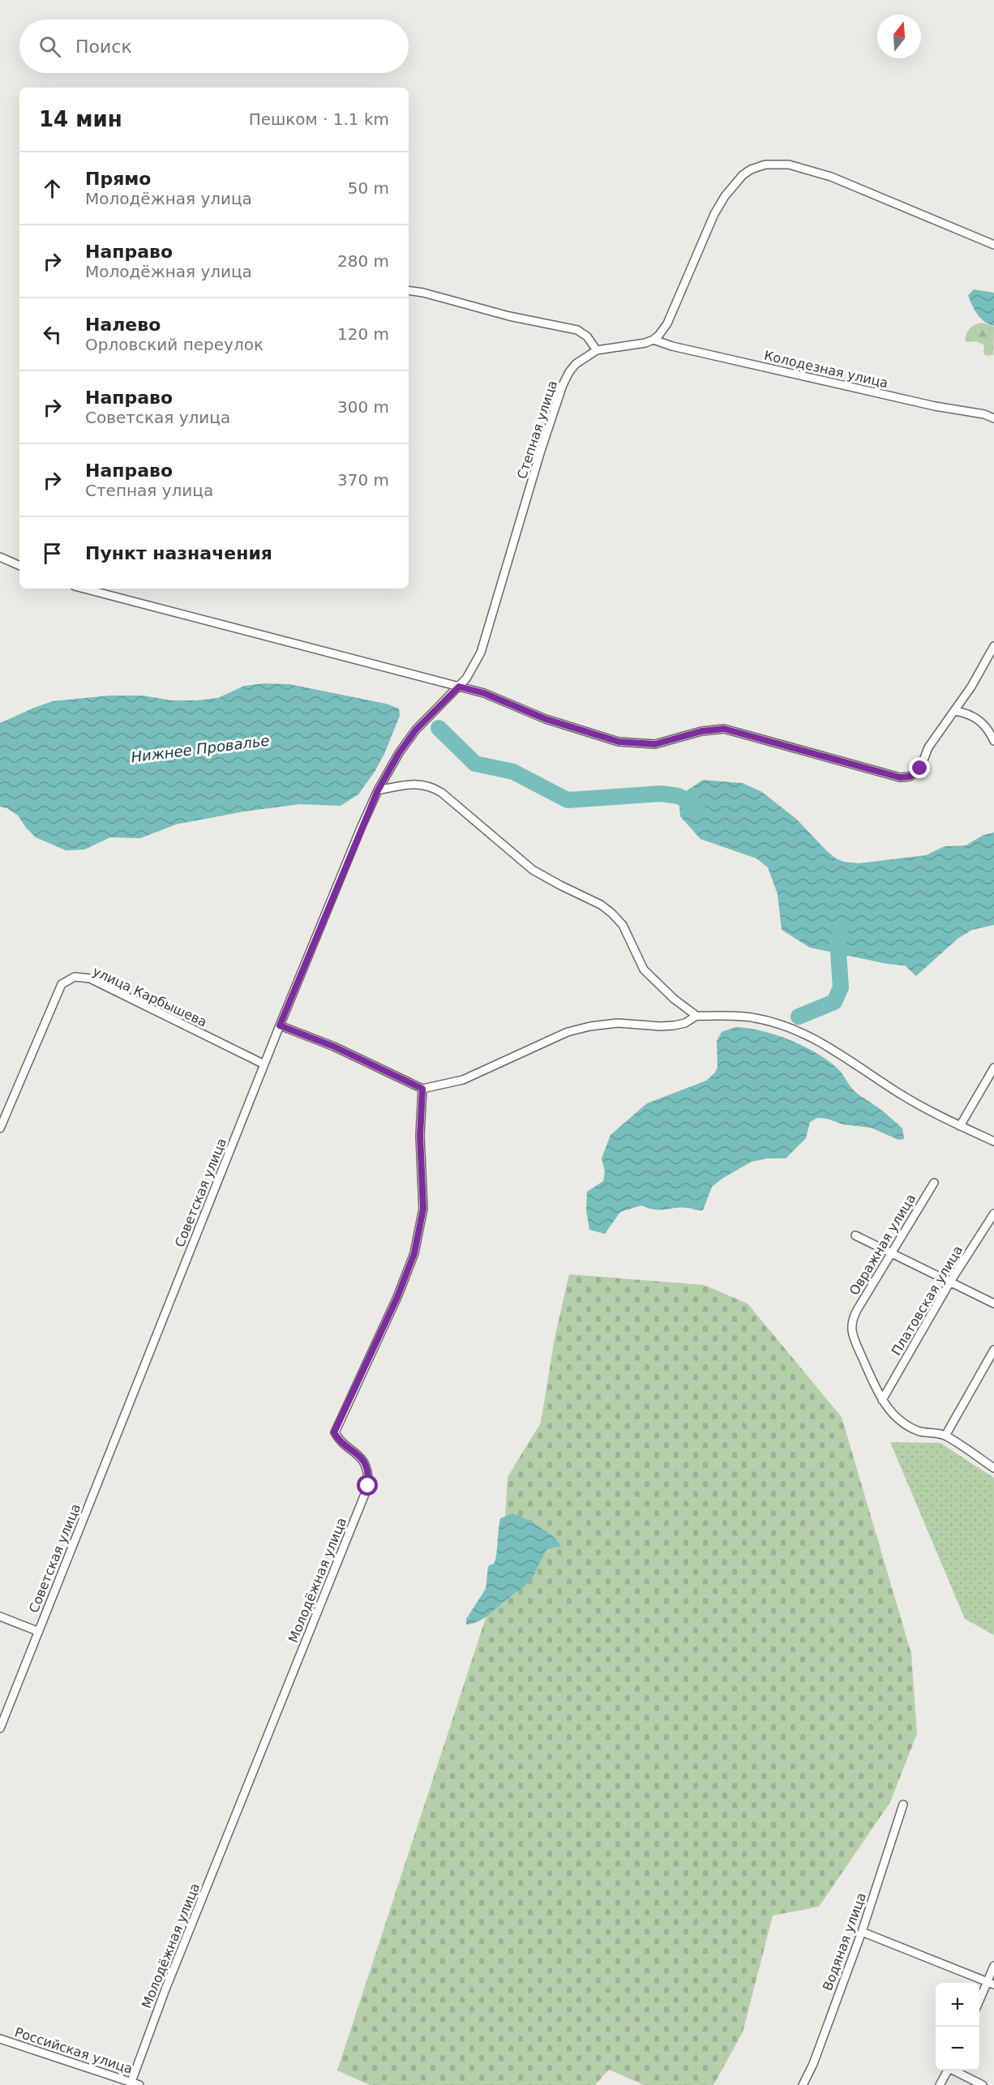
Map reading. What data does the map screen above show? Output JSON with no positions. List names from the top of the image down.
{
  "streets": {
    "street": [
      "Колодезная улица",
      "Степная улица",
      "улица Карбышева",
      "Советская улица",
      "Овражная улица",
      "Платовская улица",
      "Молодёжная улица",
      "Водяная улица",
      "Российская улица"
    ]
  },
  "crossings": [
    ["Колодезная улица", "Степная улица"],
    ["Степная улица", "Советская улица"],
    ["улица Карбышева", "Советская улица"],
    ["Овражная улица", "Платовская улица"],
    ["Молодёжная улица", "Российская улица"]
  ],
  "water": ["Нижнее Провалье"],
  "north": "top",
  "page": {
    "search": "Поиск",
    "heading": ["14 мин", "Пешком · 1.1 km"],
    "list": [
      ["Прямо", "Молодёжная улица", "50 m"],
      ["Направо", "Молодёжная улица", "280 m"],
      ["Налево", "Орловский переулок", "120 m"],
      ["Направо", "Советская улица", "300 m"],
      ["Направо", "Степная улица", "370 m"],
      "Пункт назначения"
    ],
    "map_buttons": ["+", "−"]
  }
}
